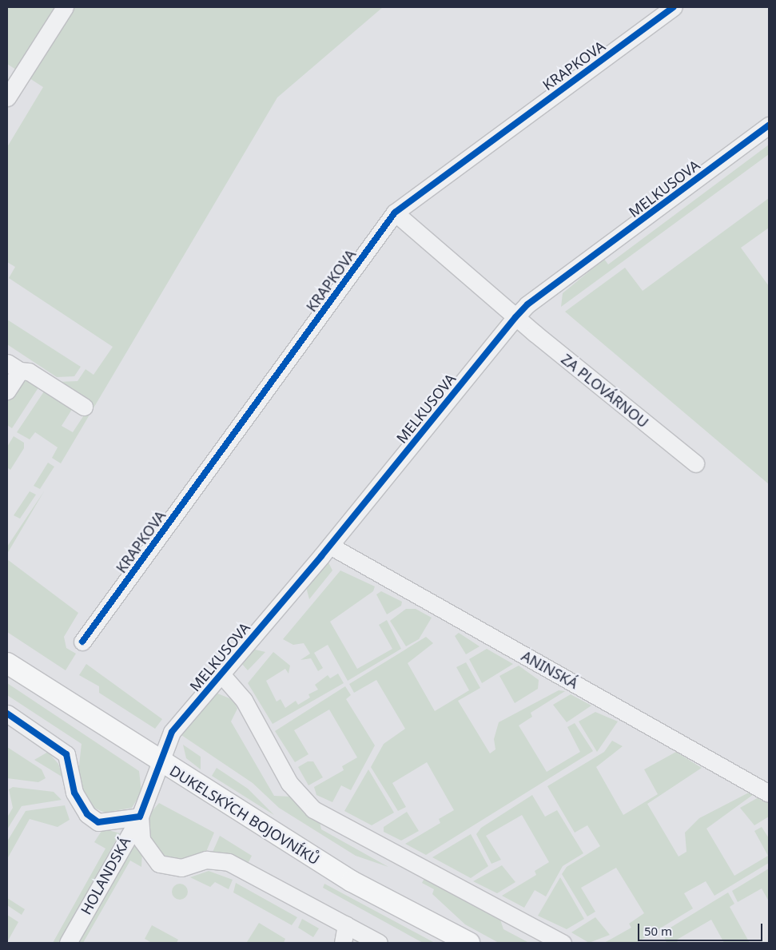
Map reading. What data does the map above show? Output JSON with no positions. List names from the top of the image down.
{
  "streets": {
    "main road": ["DUKELSKÝCH BOJOVNÍKŮ"],
    "street": [
      "KRAPKOVA",
      "MELKUSOVA",
      "ZA PLOVÁRNOU",
      "ANINSKÁ",
      "HOLANDSKÁ"
    ]
  },
  "crossings": [
    ["KRAPKOVA", "ZA PLOVÁRNOU"],
    ["MELKUSOVA", "ZA PLOVÁRNOU"],
    ["MELKUSOVA", "ANINSKÁ"],
    ["MELKUSOVA", "DUKELSKÝCH BOJOVNÍKŮ"],
    ["MELKUSOVA", "HOLANDSKÁ"],
    ["DUKELSKÝCH BOJOVNÍKŮ", "HOLANDSKÁ"]
  ],
  "scale_bar": "50 m"
}
